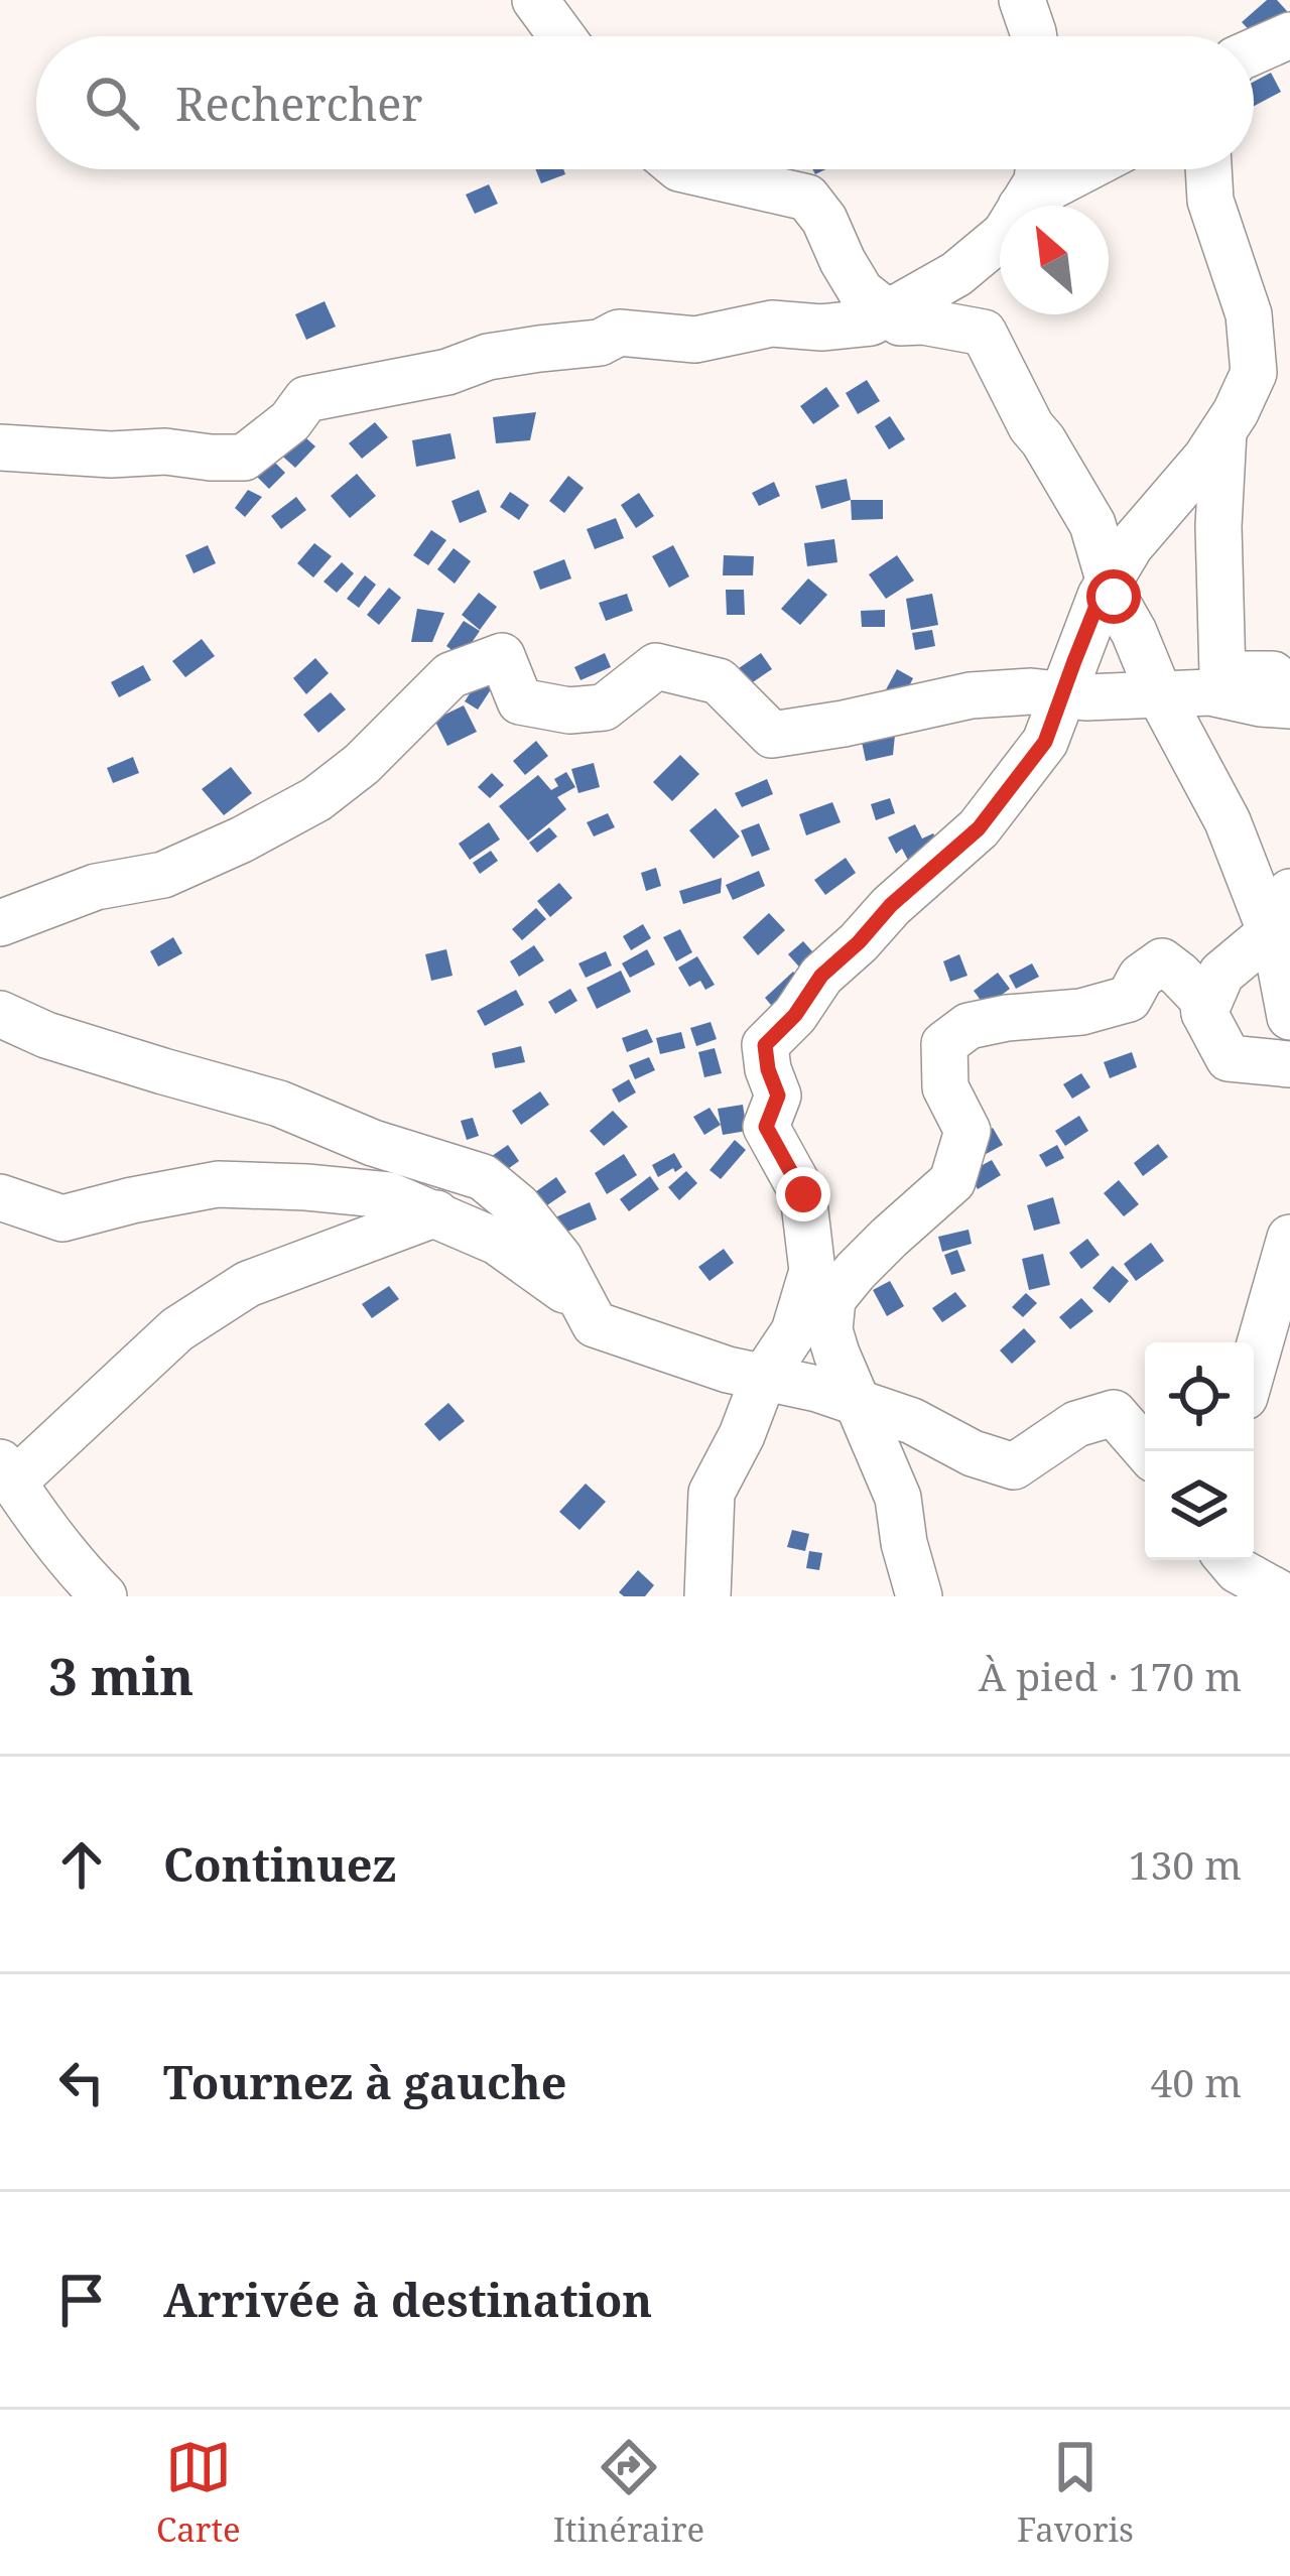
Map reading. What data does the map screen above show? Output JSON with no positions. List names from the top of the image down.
{
  "north": "top left",
  "page": {
    "search": "Rechercher",
    "heading": ["3 min", "À pied · 170 m"],
    "list": [
      ["Continuez", "130 m"],
      ["Tournez à gauche", "40 m"],
      "Arrivée à destination"
    ],
    "nav": ["Carte", "Itinéraire", "Favoris"]
  }
}
